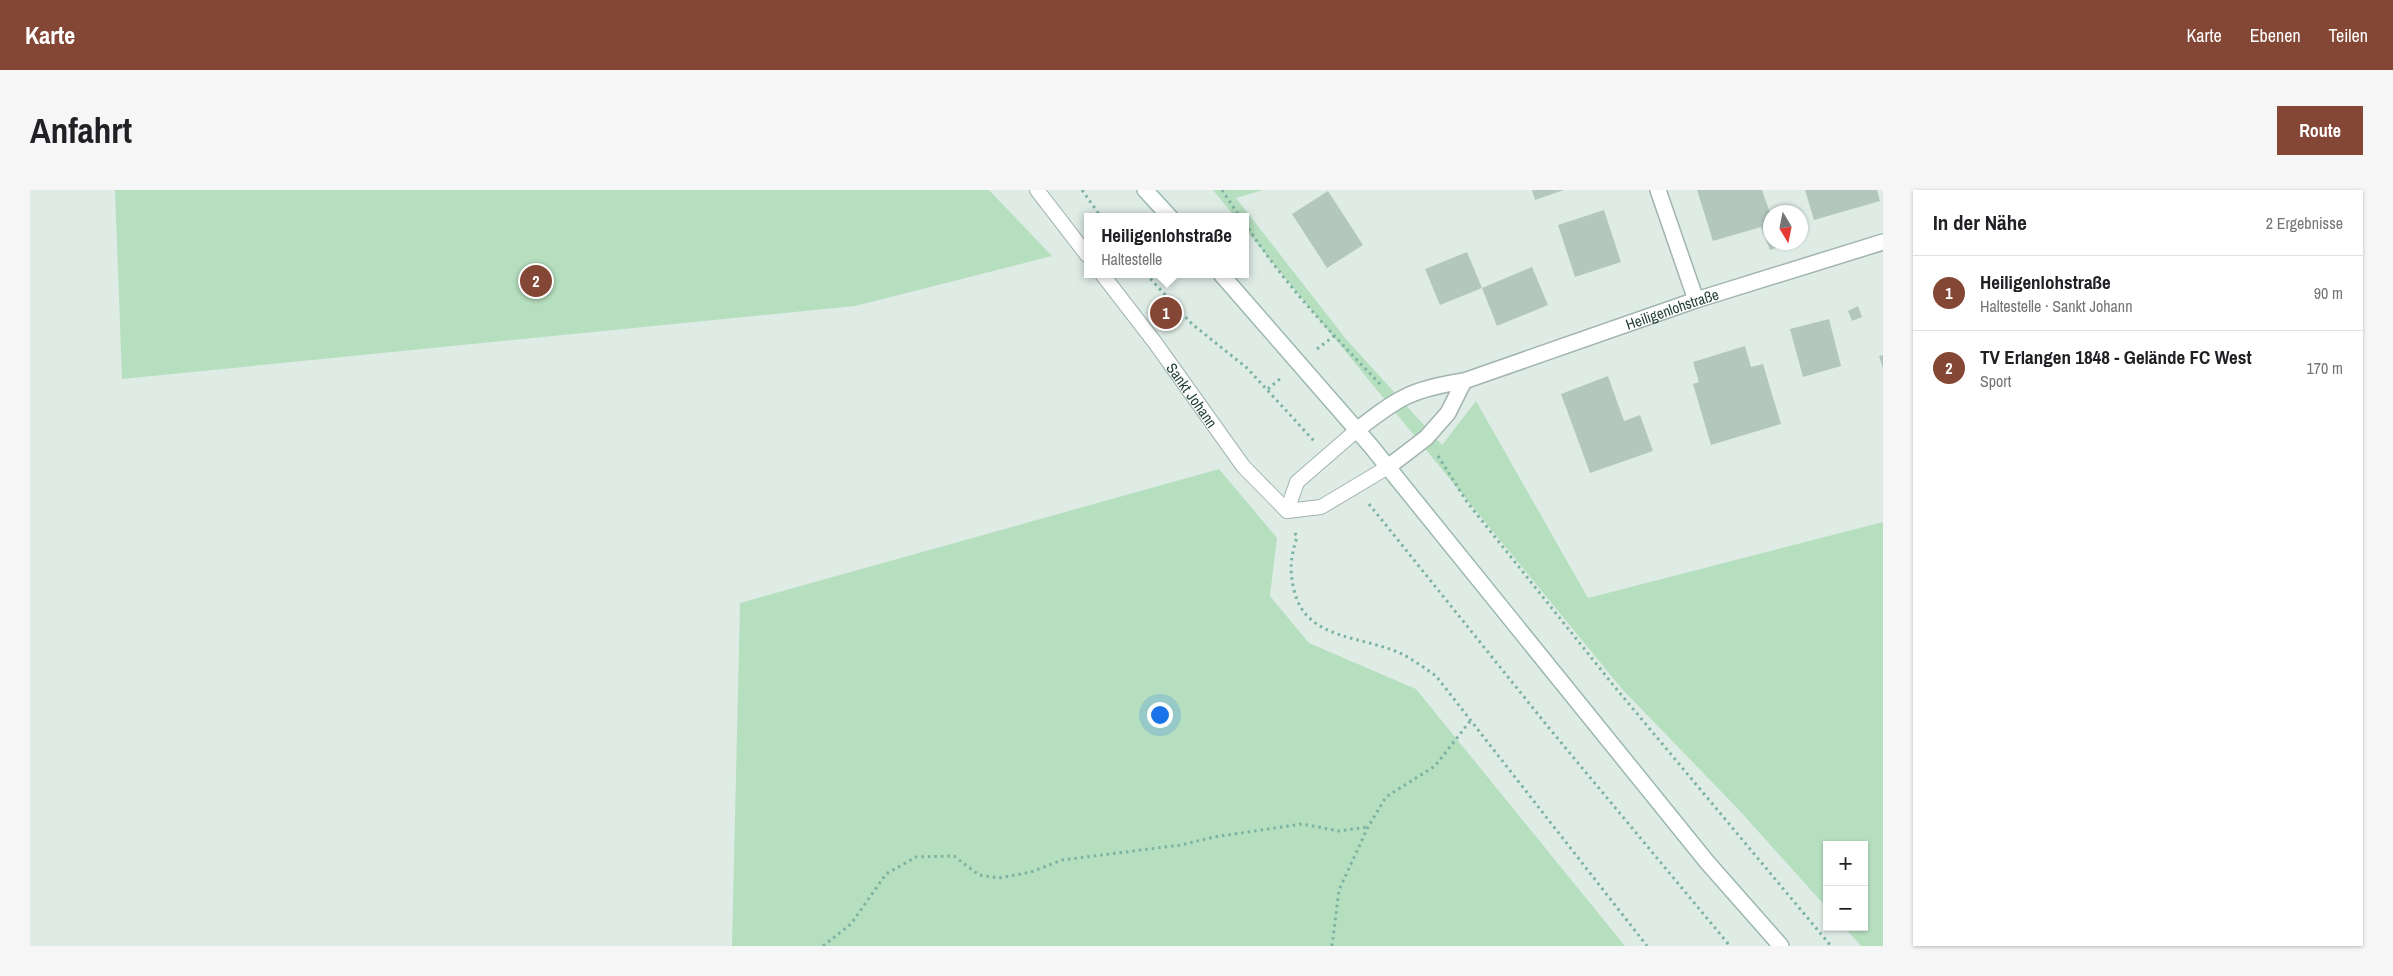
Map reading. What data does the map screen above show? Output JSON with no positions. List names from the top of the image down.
{
  "streets": {
    "main road": ["Heiligenlohstraße"],
    "lane": ["Sankt Johann"]
  },
  "north": "bottom",
  "page": {
    "header": "Karte",
    "nav": ["Karte", "Ebenen", "Teilen"],
    "buttons": "Route",
    "title": "Anfahrt",
    "heading": ["In der Nähe", "2 Ergebnisse"],
    "popup": ["Heiligenlohstraße", "Haltestelle"],
    "list": [
      {
        "mark": "1",
        "name": "Heiligenlohstraße",
        "note": "Haltestelle · Sankt Johann",
        "value": "90 m"
      },
      {
        "mark": "2",
        "name": "TV Erlangen 1848 - Gelände FC West",
        "note": "Sport",
        "value": "170 m"
      }
    ],
    "pins": ["2", "1"],
    "map_buttons": ["+", "−"]
  }
}
